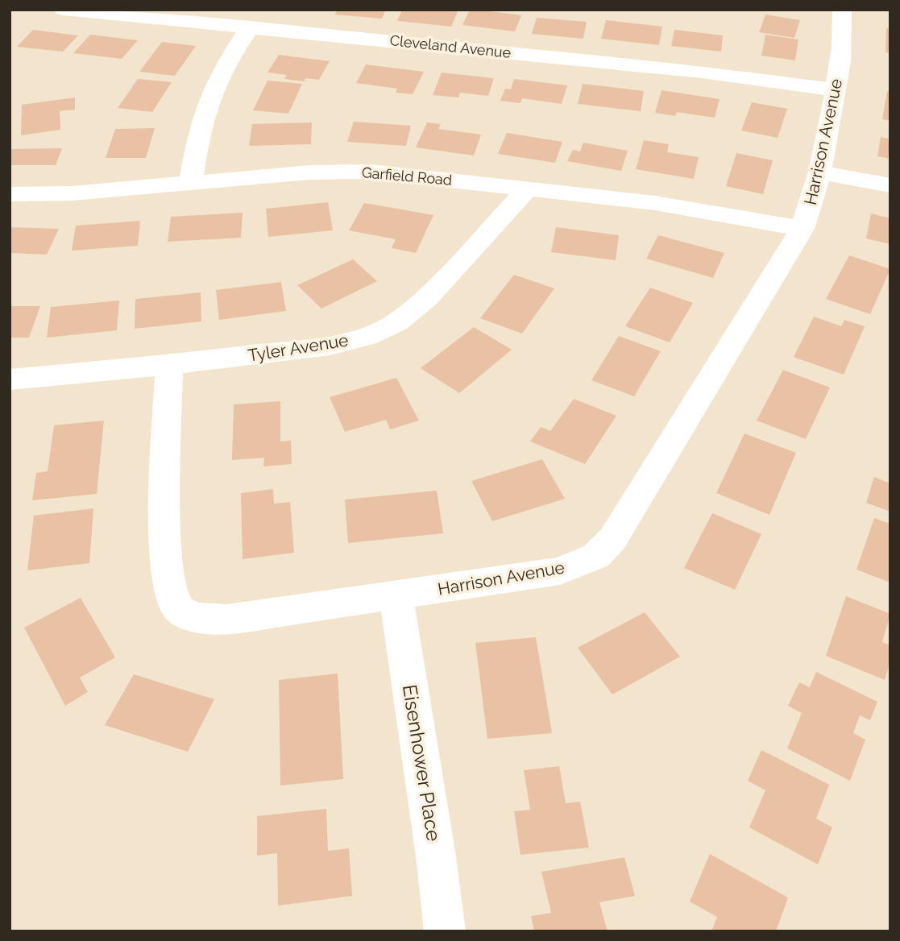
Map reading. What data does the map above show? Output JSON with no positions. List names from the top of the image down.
{
  "streets": {
    "street": [
      "Cleveland Avenue",
      "Harrison Avenue",
      "Garfield Road",
      "Tyler Avenue",
      "Eisenhower Place"
    ]
  },
  "crossings": [
    ["Cleveland Avenue", "Harrison Avenue"],
    ["Harrison Avenue", "Garfield Road"],
    ["Harrison Avenue", "Tyler Avenue"],
    ["Harrison Avenue", "Eisenhower Place"],
    ["Garfield Road", "Tyler Avenue"]
  ]
}
